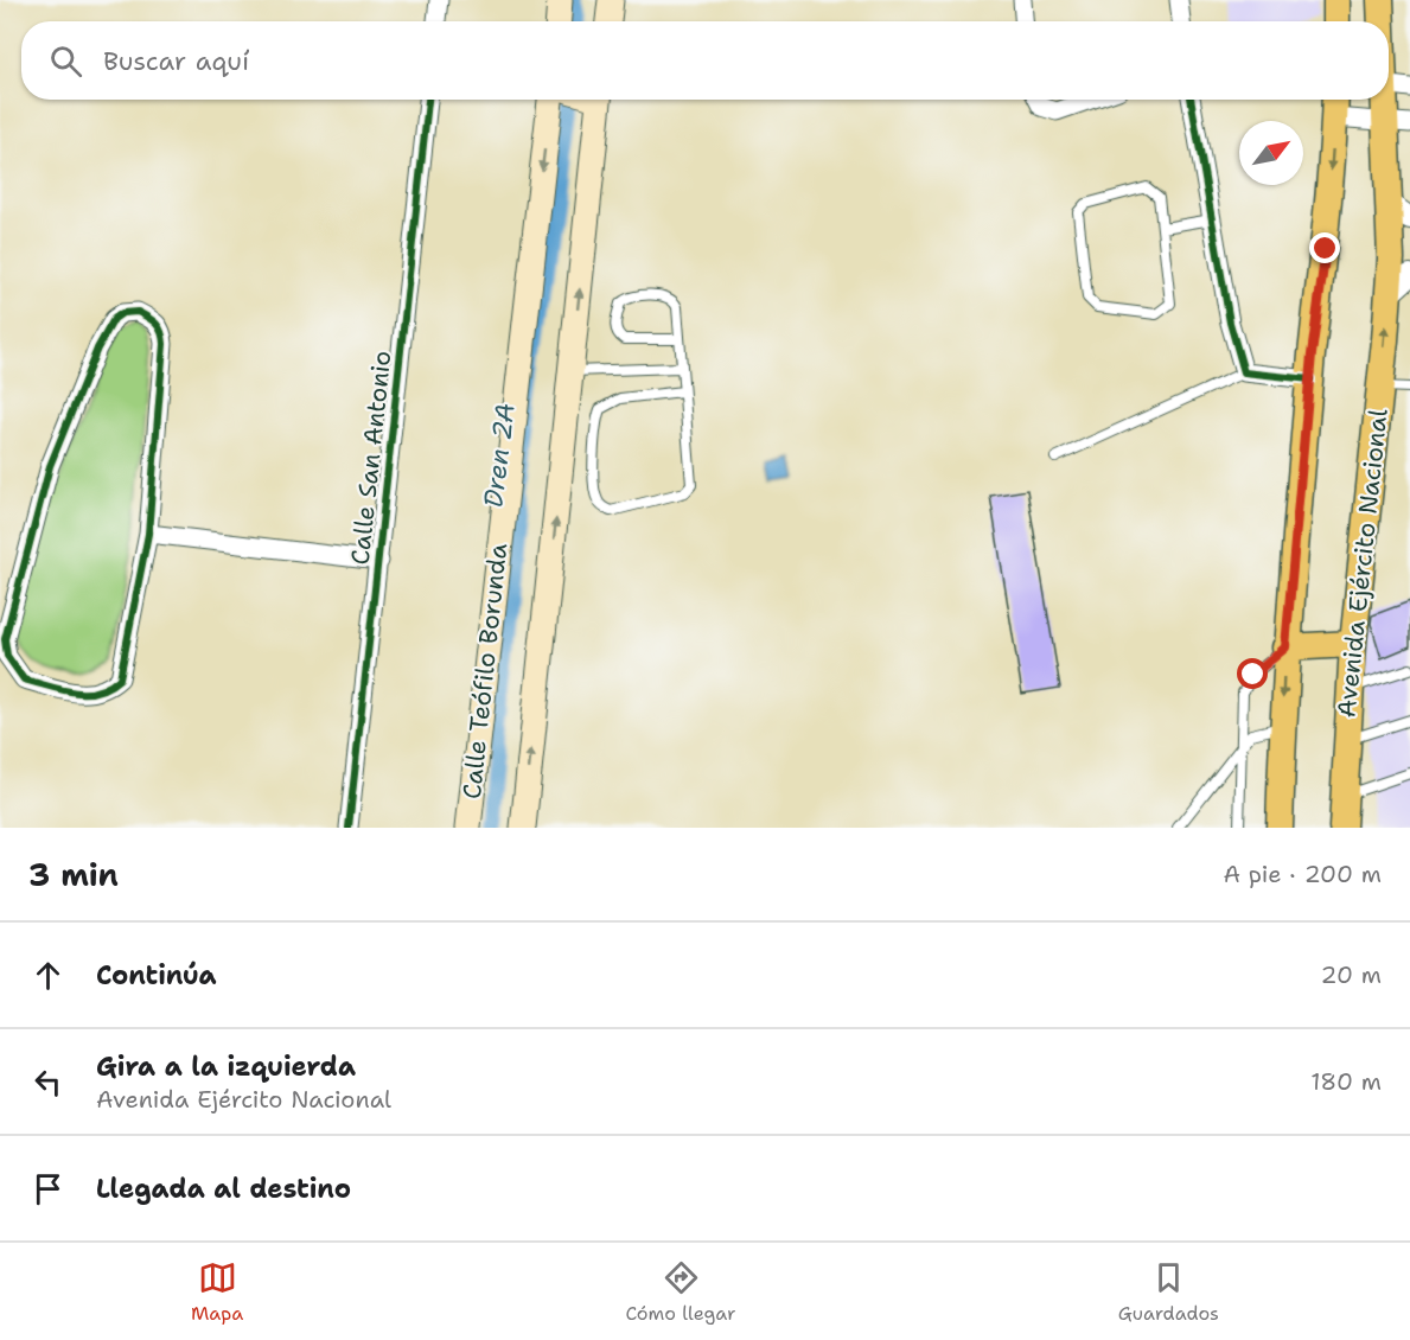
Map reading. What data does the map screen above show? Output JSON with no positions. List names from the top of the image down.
{
  "streets": {
    "main road": ["Avenida Ejército Nacional", "Calle Teófilo Borunda"],
    "street": ["Calle San Antonio"]
  },
  "water": ["Dren 2A"],
  "north": "top right",
  "page": {
    "search": "Buscar aquí",
    "heading": ["3 min", "A pie · 200 m"],
    "list": [
      ["Continúa", "20 m"],
      ["Gira a la izquierda", "Avenida Ejército Nacional", "180 m"],
      "Llegada al destino"
    ],
    "nav": ["Mapa", "Cómo llegar", "Guardados"]
  }
}
